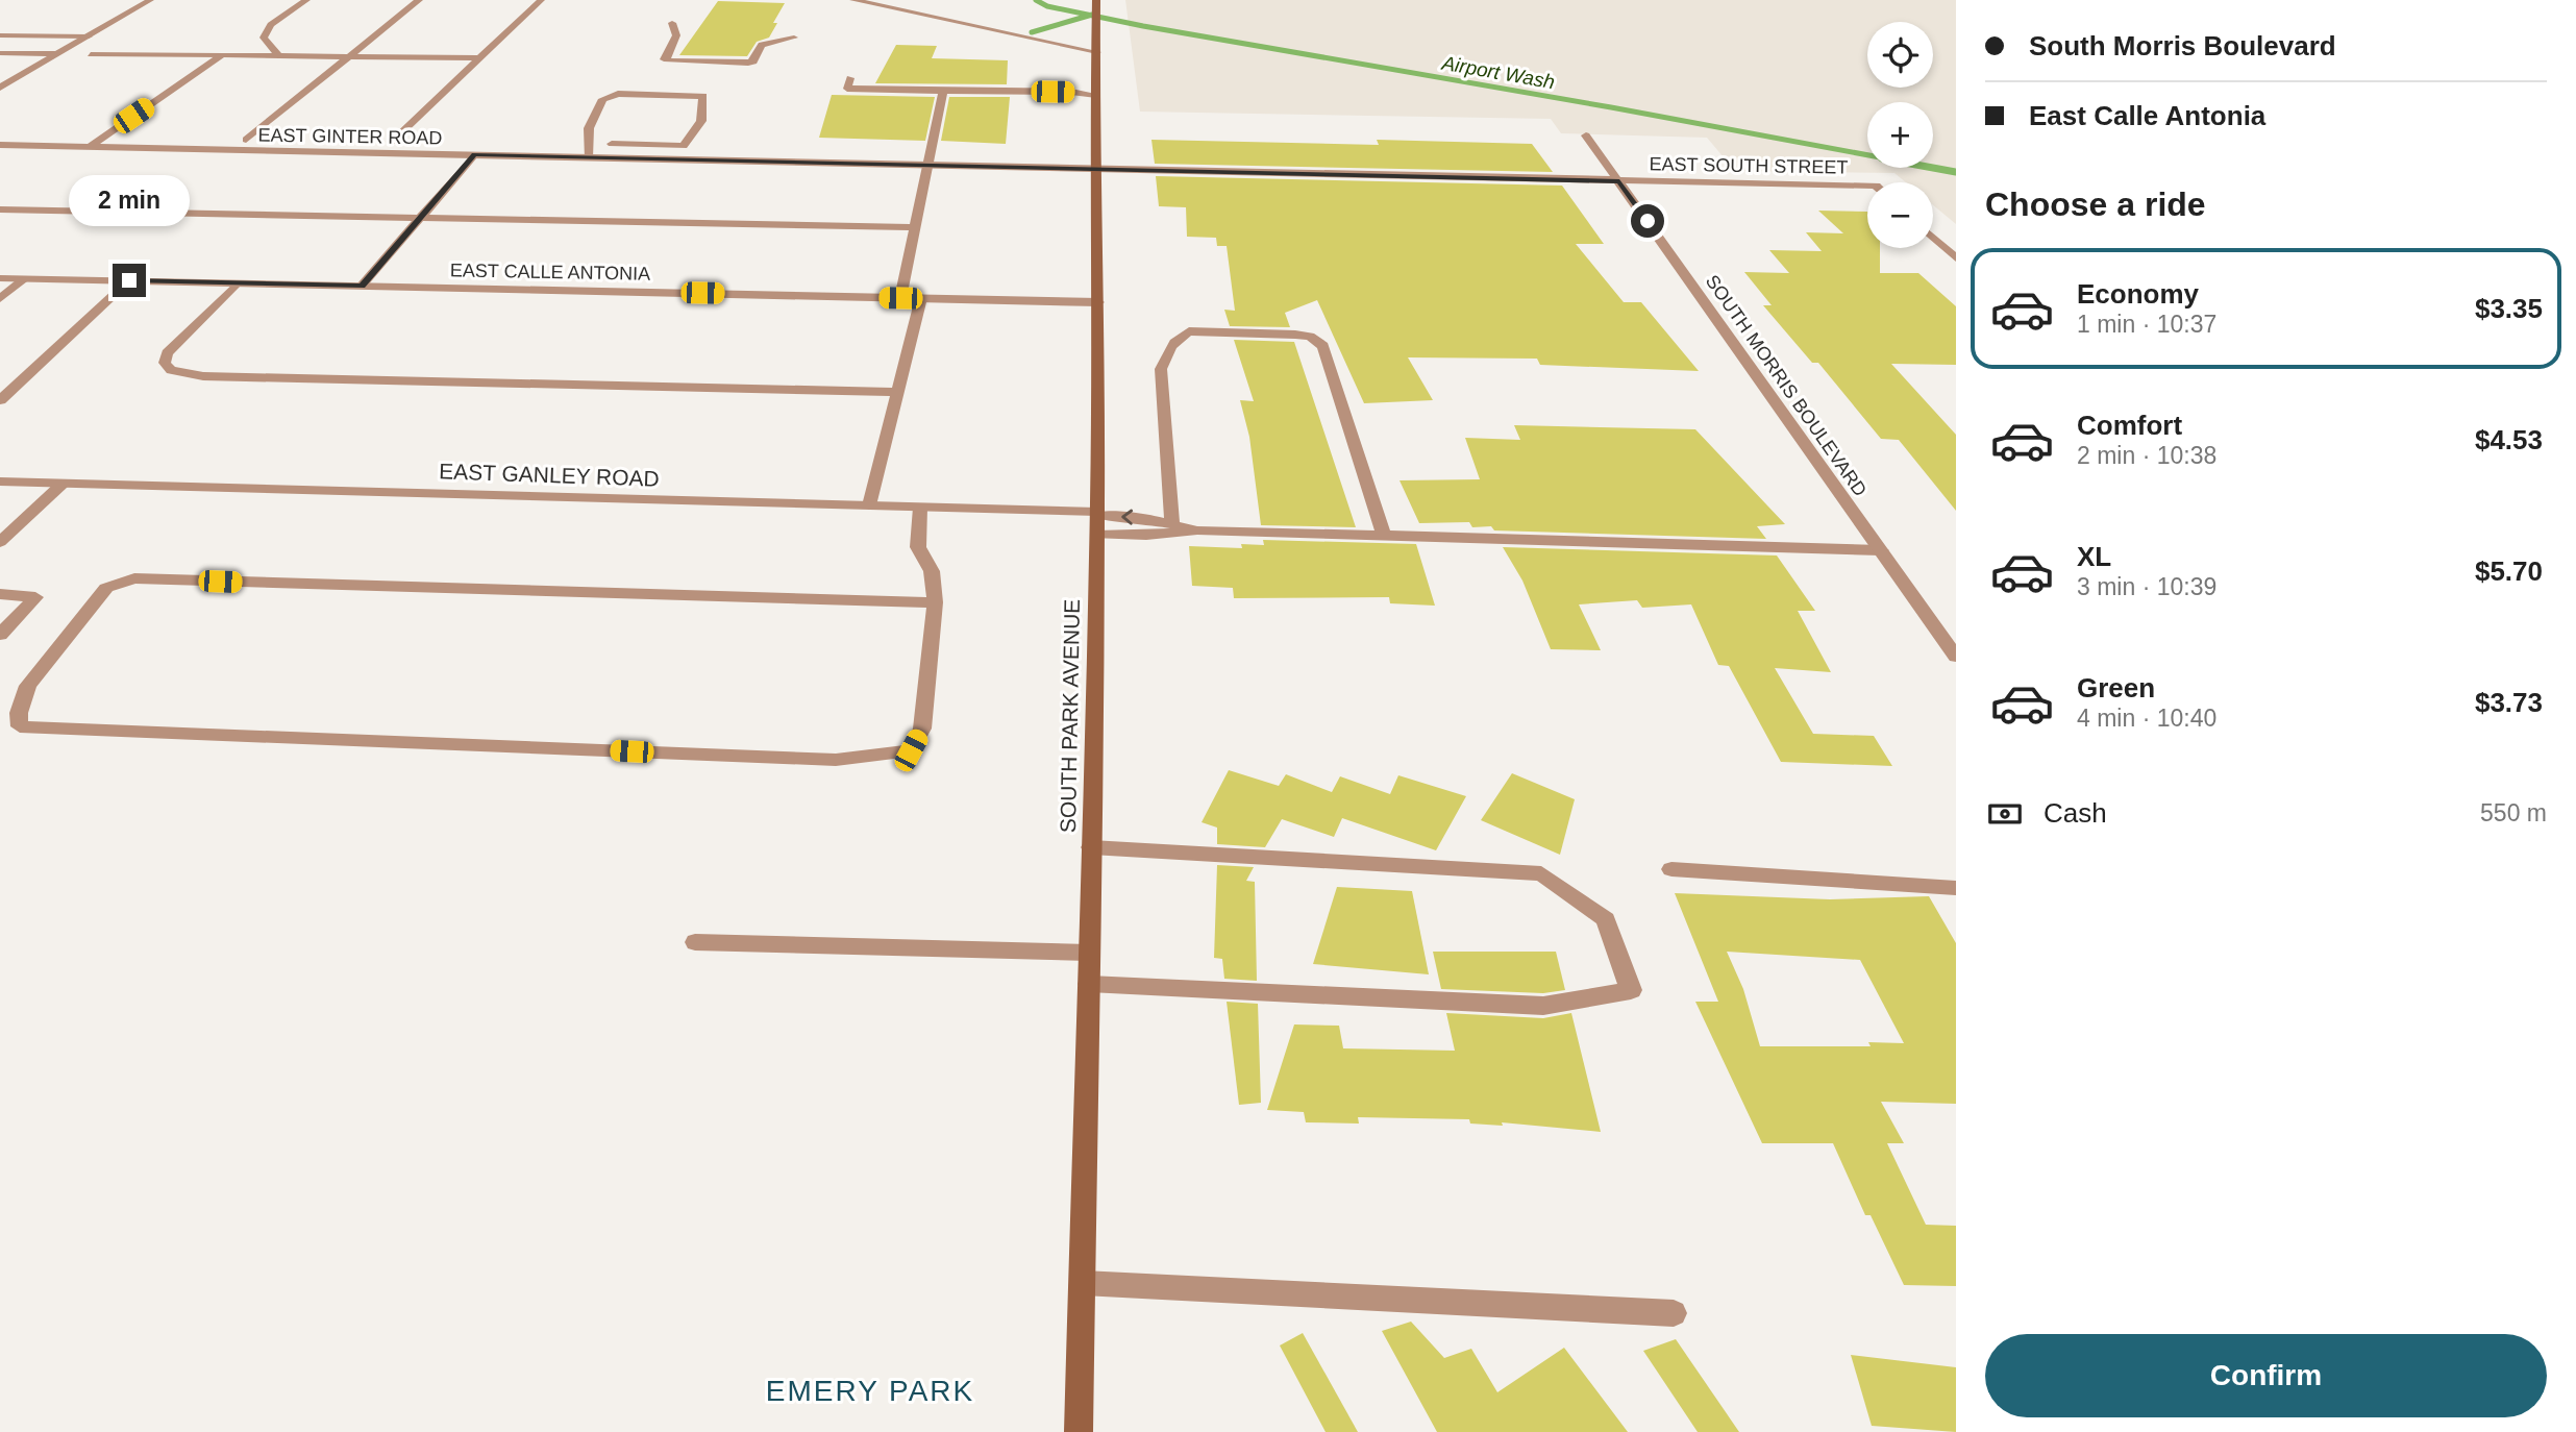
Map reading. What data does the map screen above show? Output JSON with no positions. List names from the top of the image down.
{
  "streets": {
    "main road": ["SOUTH PARK AVENUE"],
    "street": [
      "EAST GINTER ROAD",
      "EAST SOUTH STREET",
      "EAST CALLE ANTONIA",
      "SOUTH MORRIS BOULEVARD",
      "EAST GANLEY ROAD"
    ]
  },
  "crossings": [
    ["EAST GINTER ROAD", "EAST SOUTH STREET"],
    ["EAST GINTER ROAD", "SOUTH PARK AVENUE"],
    ["EAST SOUTH STREET", "SOUTH MORRIS BOULEVARD"],
    ["EAST SOUTH STREET", "SOUTH PARK AVENUE"],
    ["EAST CALLE ANTONIA", "SOUTH PARK AVENUE"],
    ["EAST GANLEY ROAD", "SOUTH PARK AVENUE"]
  ],
  "districts": ["EMERY PARK"],
  "water": ["Airport Wash"],
  "page": {
    "banner": ["South Morris Boulevard", "East Calle Antonia"],
    "map_buttons": ["+", "−"],
    "heading": "Choose a ride",
    "bubble": "2 min",
    "list": [
      {
        "name": "Economy",
        "note": "1 min · 10:37",
        "value": "$3.35"
      },
      {
        "name": "Comfort",
        "note": "2 min · 10:38",
        "value": "$4.53"
      },
      {
        "name": "XL",
        "note": "3 min · 10:39",
        "value": "$5.70"
      },
      {
        "name": "Green",
        "note": "4 min · 10:40",
        "value": "$3.73"
      }
    ],
    "pay": ["Cash", "550 m"],
    "buttons": "Confirm"
  }
}
